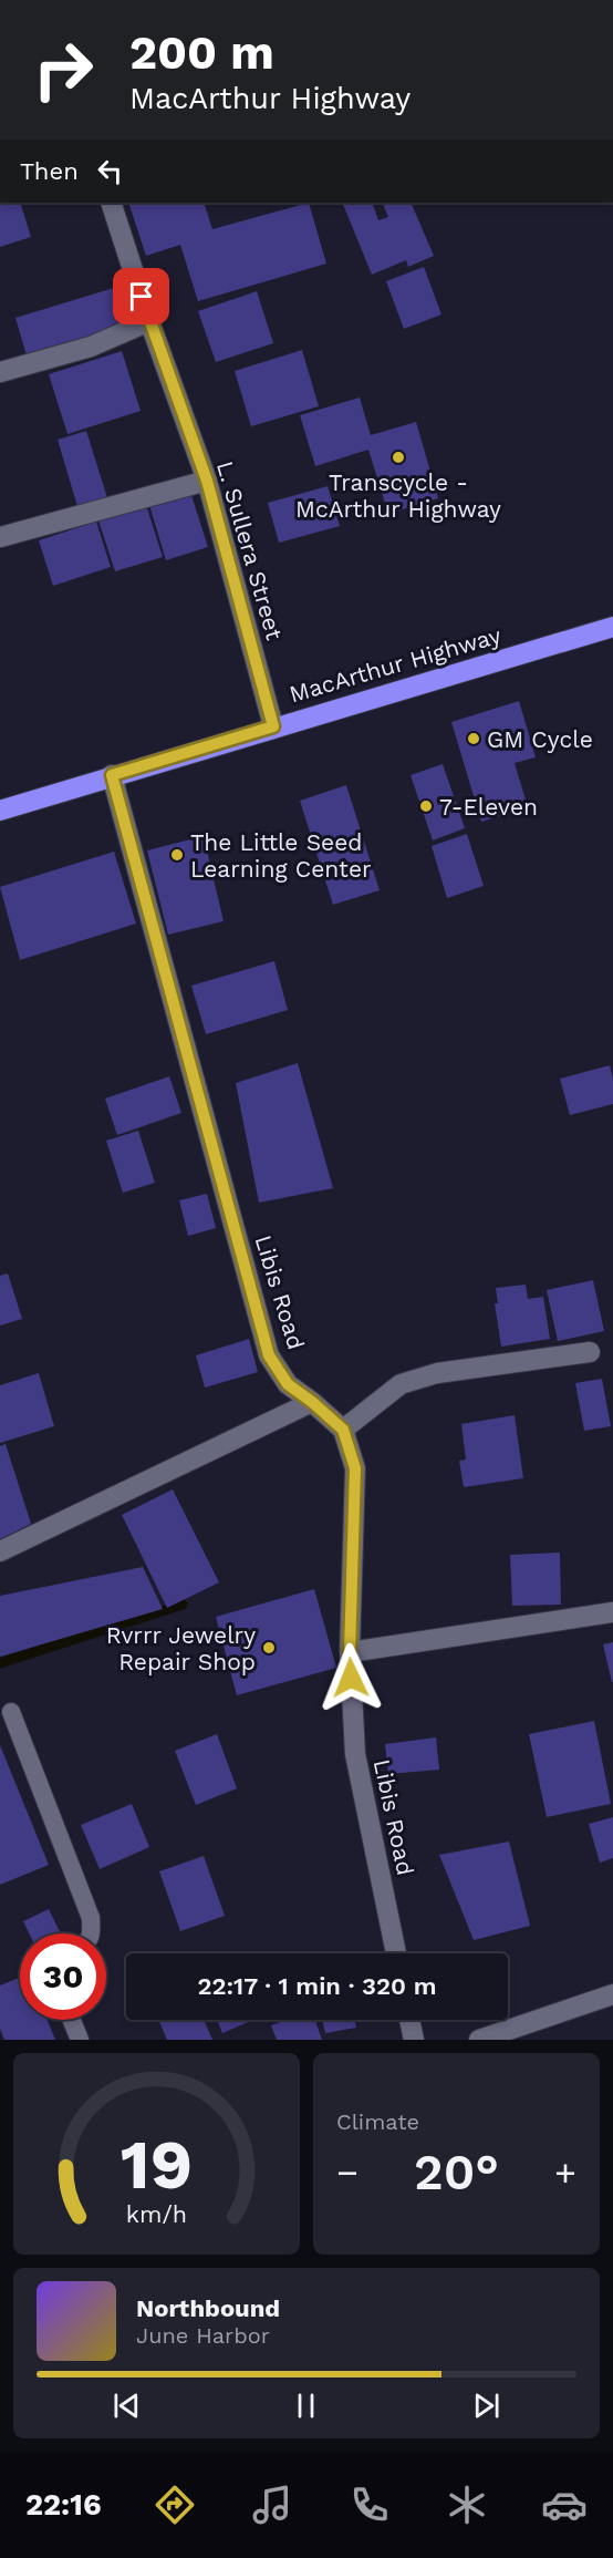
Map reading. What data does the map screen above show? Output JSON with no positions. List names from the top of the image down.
{
  "streets": {
    "highway": ["MacArthur Highway"],
    "street": ["L. Sullera Street", "Libis Road"]
  },
  "crossings": [
    ["L. Sullera Street", "MacArthur Highway"],
    ["MacArthur Highway", "Libis Road"]
  ],
  "places": [
    "Transcycle - McArthur Highway",
    "GM Cycle",
    "7-Eleven",
    "The Little Seed Learning Center",
    "Rvrrr Jewelry Repair Shop"
  ],
  "page": {
    "turn": ["200 m", "MacArthur Highway"],
    "then": "Then",
    "limit": "30",
    "trip": "22:17 · 1 min · 320 m",
    "tile": "Climate",
    "heat": ["−", "20°", "+"],
    "song": ["Northbound", "June Harbor"],
    "tabs": "22:16",
    "gauge": ["19", "km/h"]
  }
}
